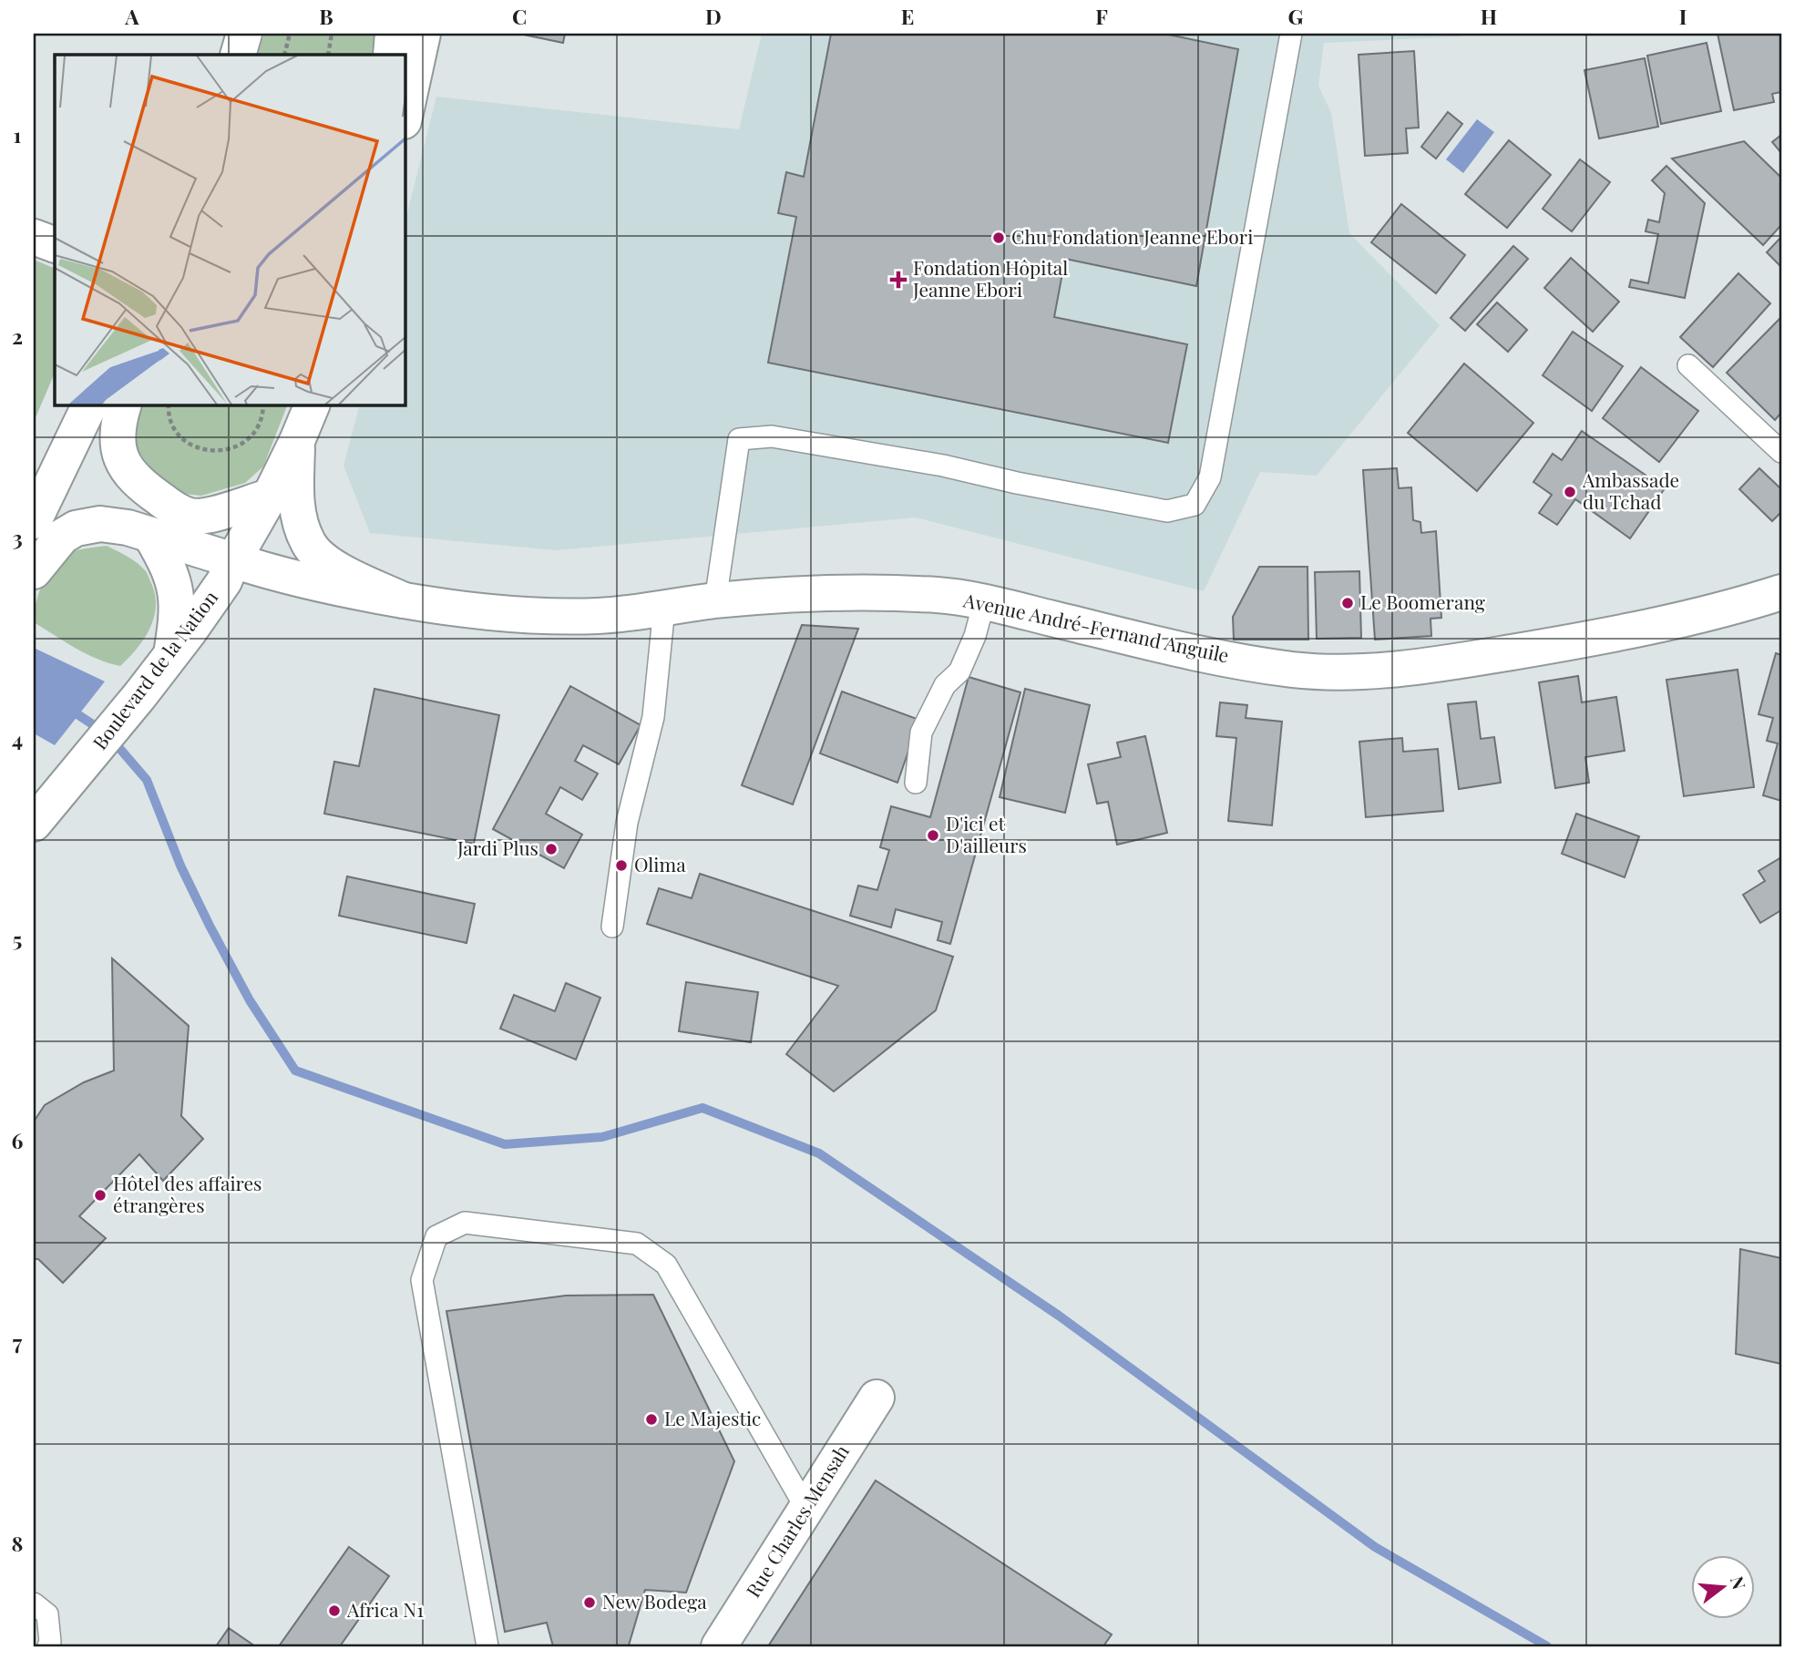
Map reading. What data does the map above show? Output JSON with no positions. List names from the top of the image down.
{
  "streets": {
    "main road": ["Avenue André-Fernand Anguile", "Boulevard de la Nation", "Rue Charles Mensah"]
  },
  "places": {
    "other": [
      "Chu Fondation Jeanne Ebori",
      "Ambassade du Tchad",
      "Le Boomerang",
      "D'ici et D'ailleurs",
      "Jardi Plus",
      "Olima",
      "Hôtel des affaires étrangères",
      "Le Majestic",
      "New Bodega",
      "Africa N1"
    ],
    "health": ["Fondation Hôpital Jeanne Ebori"]
  },
  "north": "right",
  "grid": {
    "columns": [
      "A",
      "B",
      "C",
      "D",
      "E",
      "F",
      "G",
      "H",
      "I"
    ],
    "rows": [
      "1",
      "2",
      "3",
      "4",
      "5",
      "6",
      "7",
      "8"
    ]
  }
}
